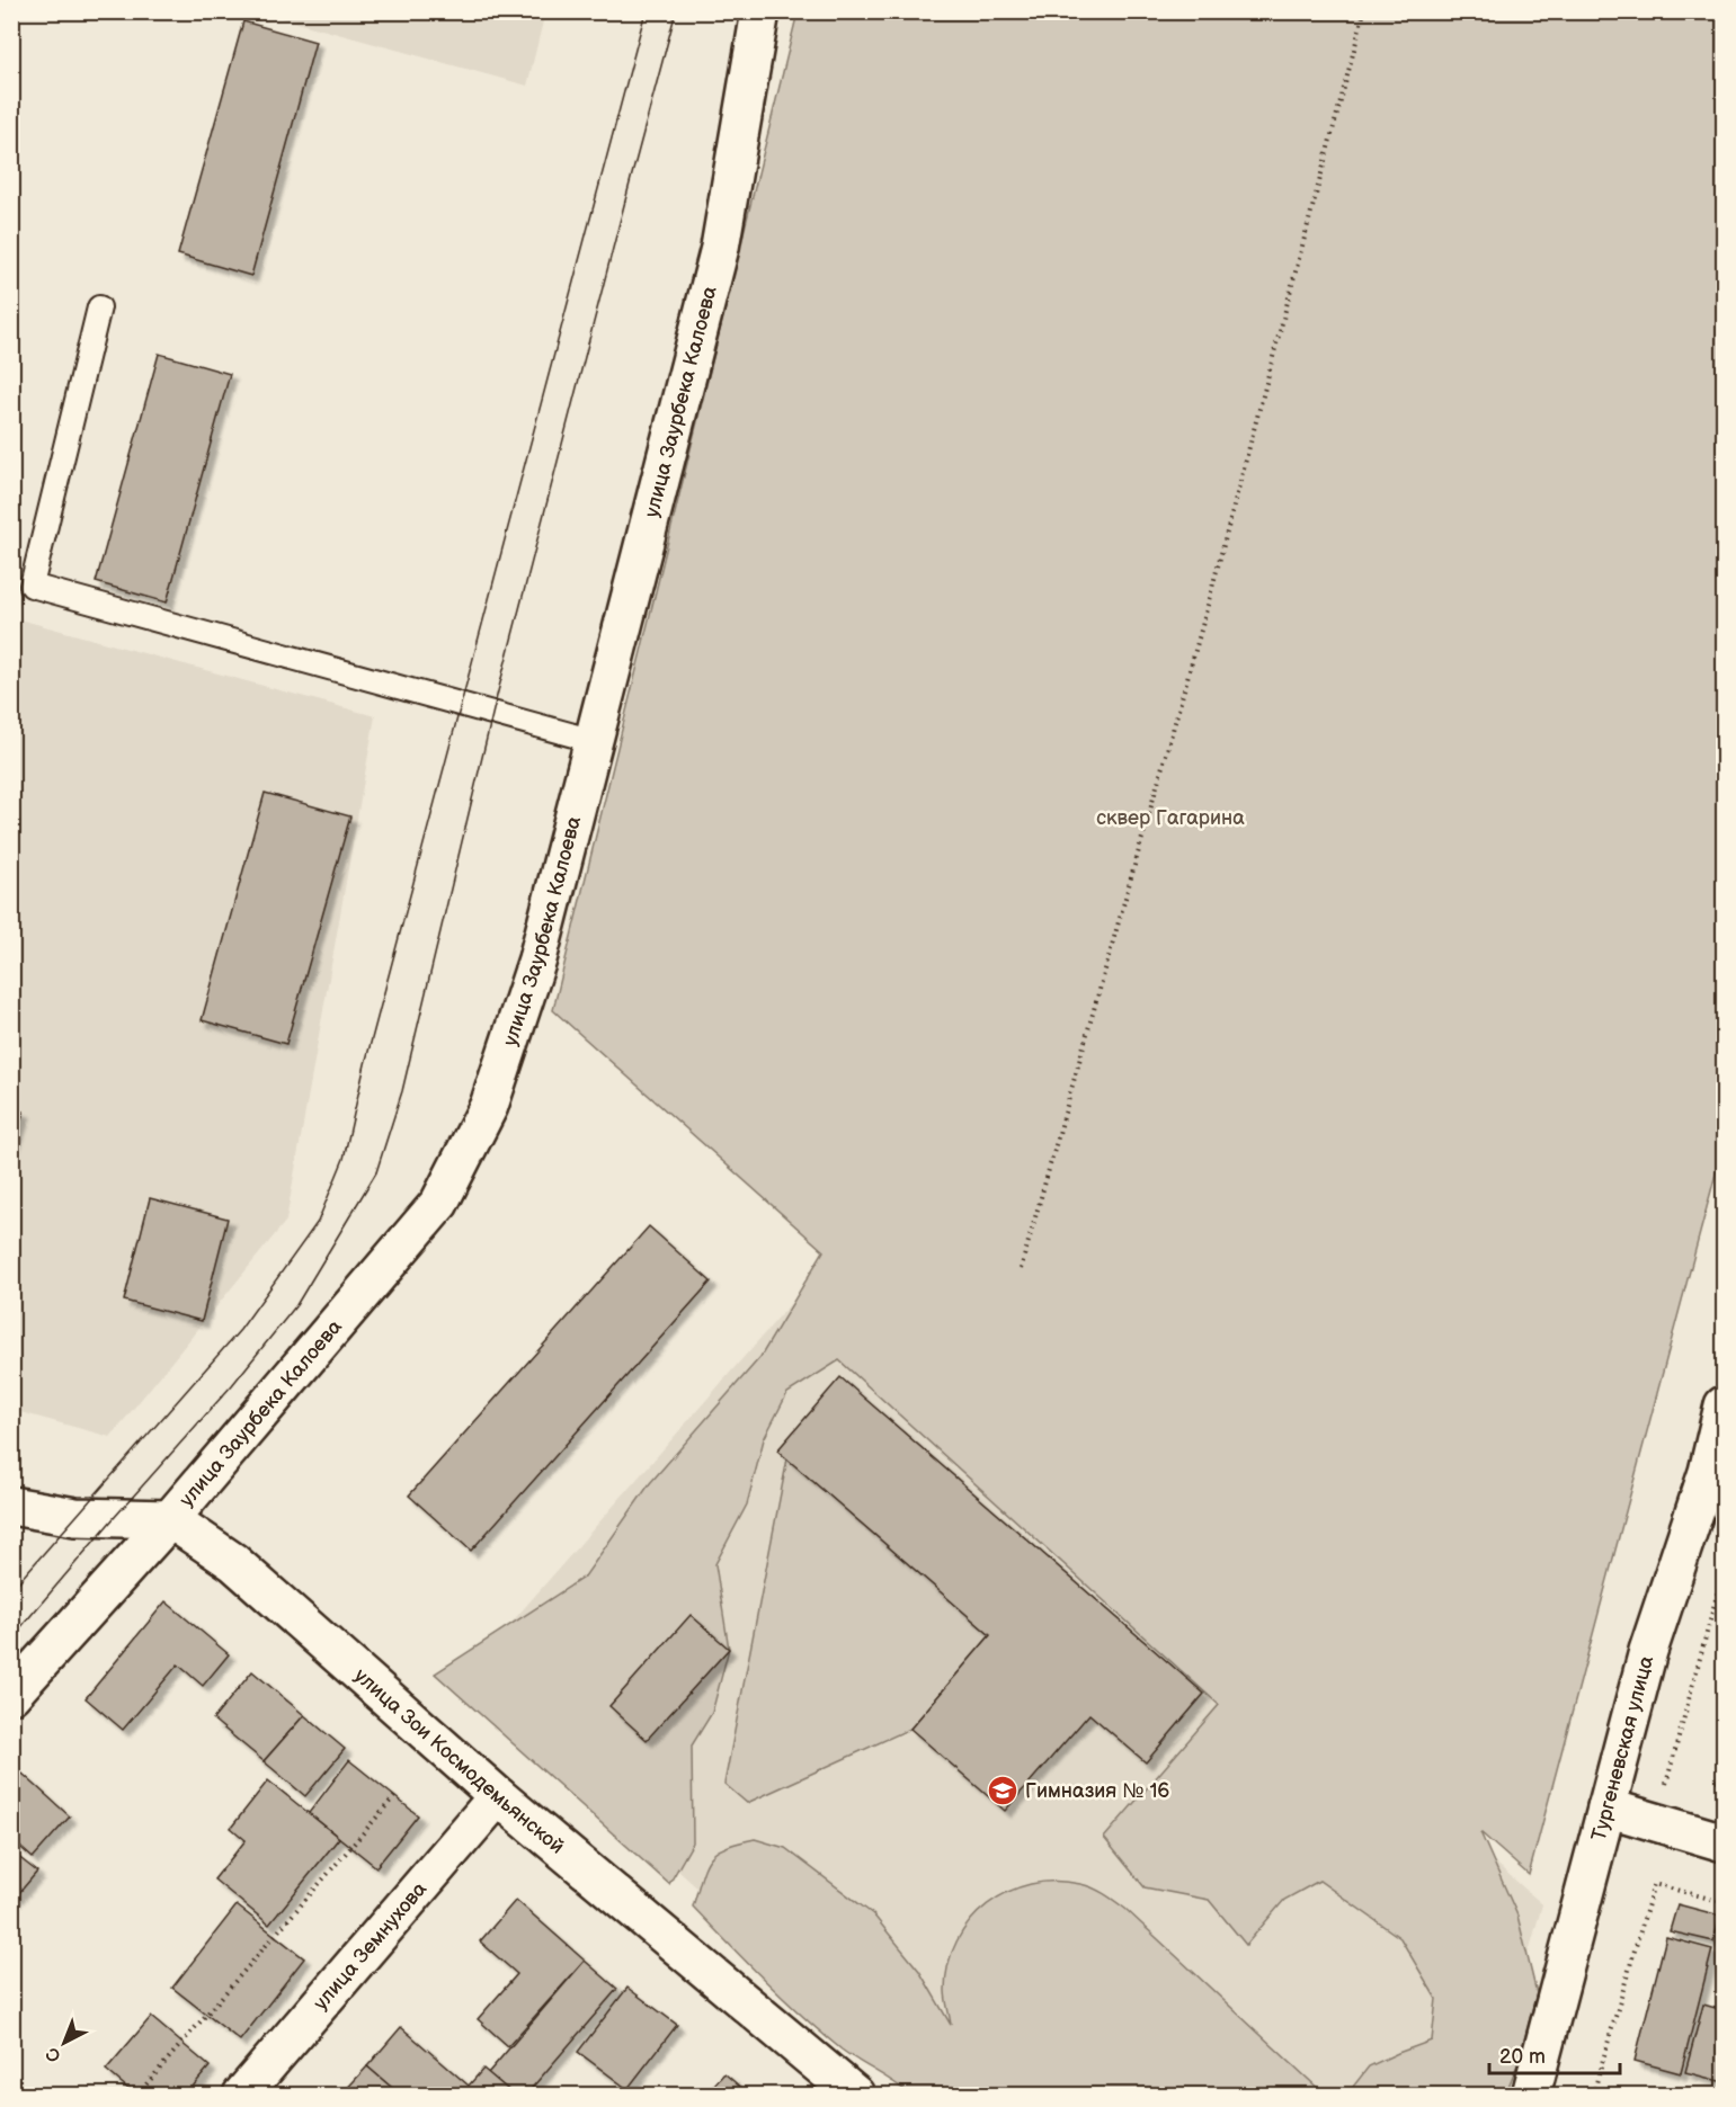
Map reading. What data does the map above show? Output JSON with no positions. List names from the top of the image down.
{
  "streets": {
    "street": [
      "улица Заурбека Калоева",
      "Тургеневская улица",
      "улица Зои Космодемьянской",
      "улица Земнухова"
    ]
  },
  "crossings": [
    ["улица Заурбека Калоева", "улица Зои Космодемьянской"],
    ["улица Зои Космодемьянской", "улица Земнухова"]
  ],
  "parks": ["сквер Гагарина"],
  "places": {
    "school or university": ["Гимназия № 16"]
  },
  "scale_bar": "20 m",
  "north": "bottom left"
}
